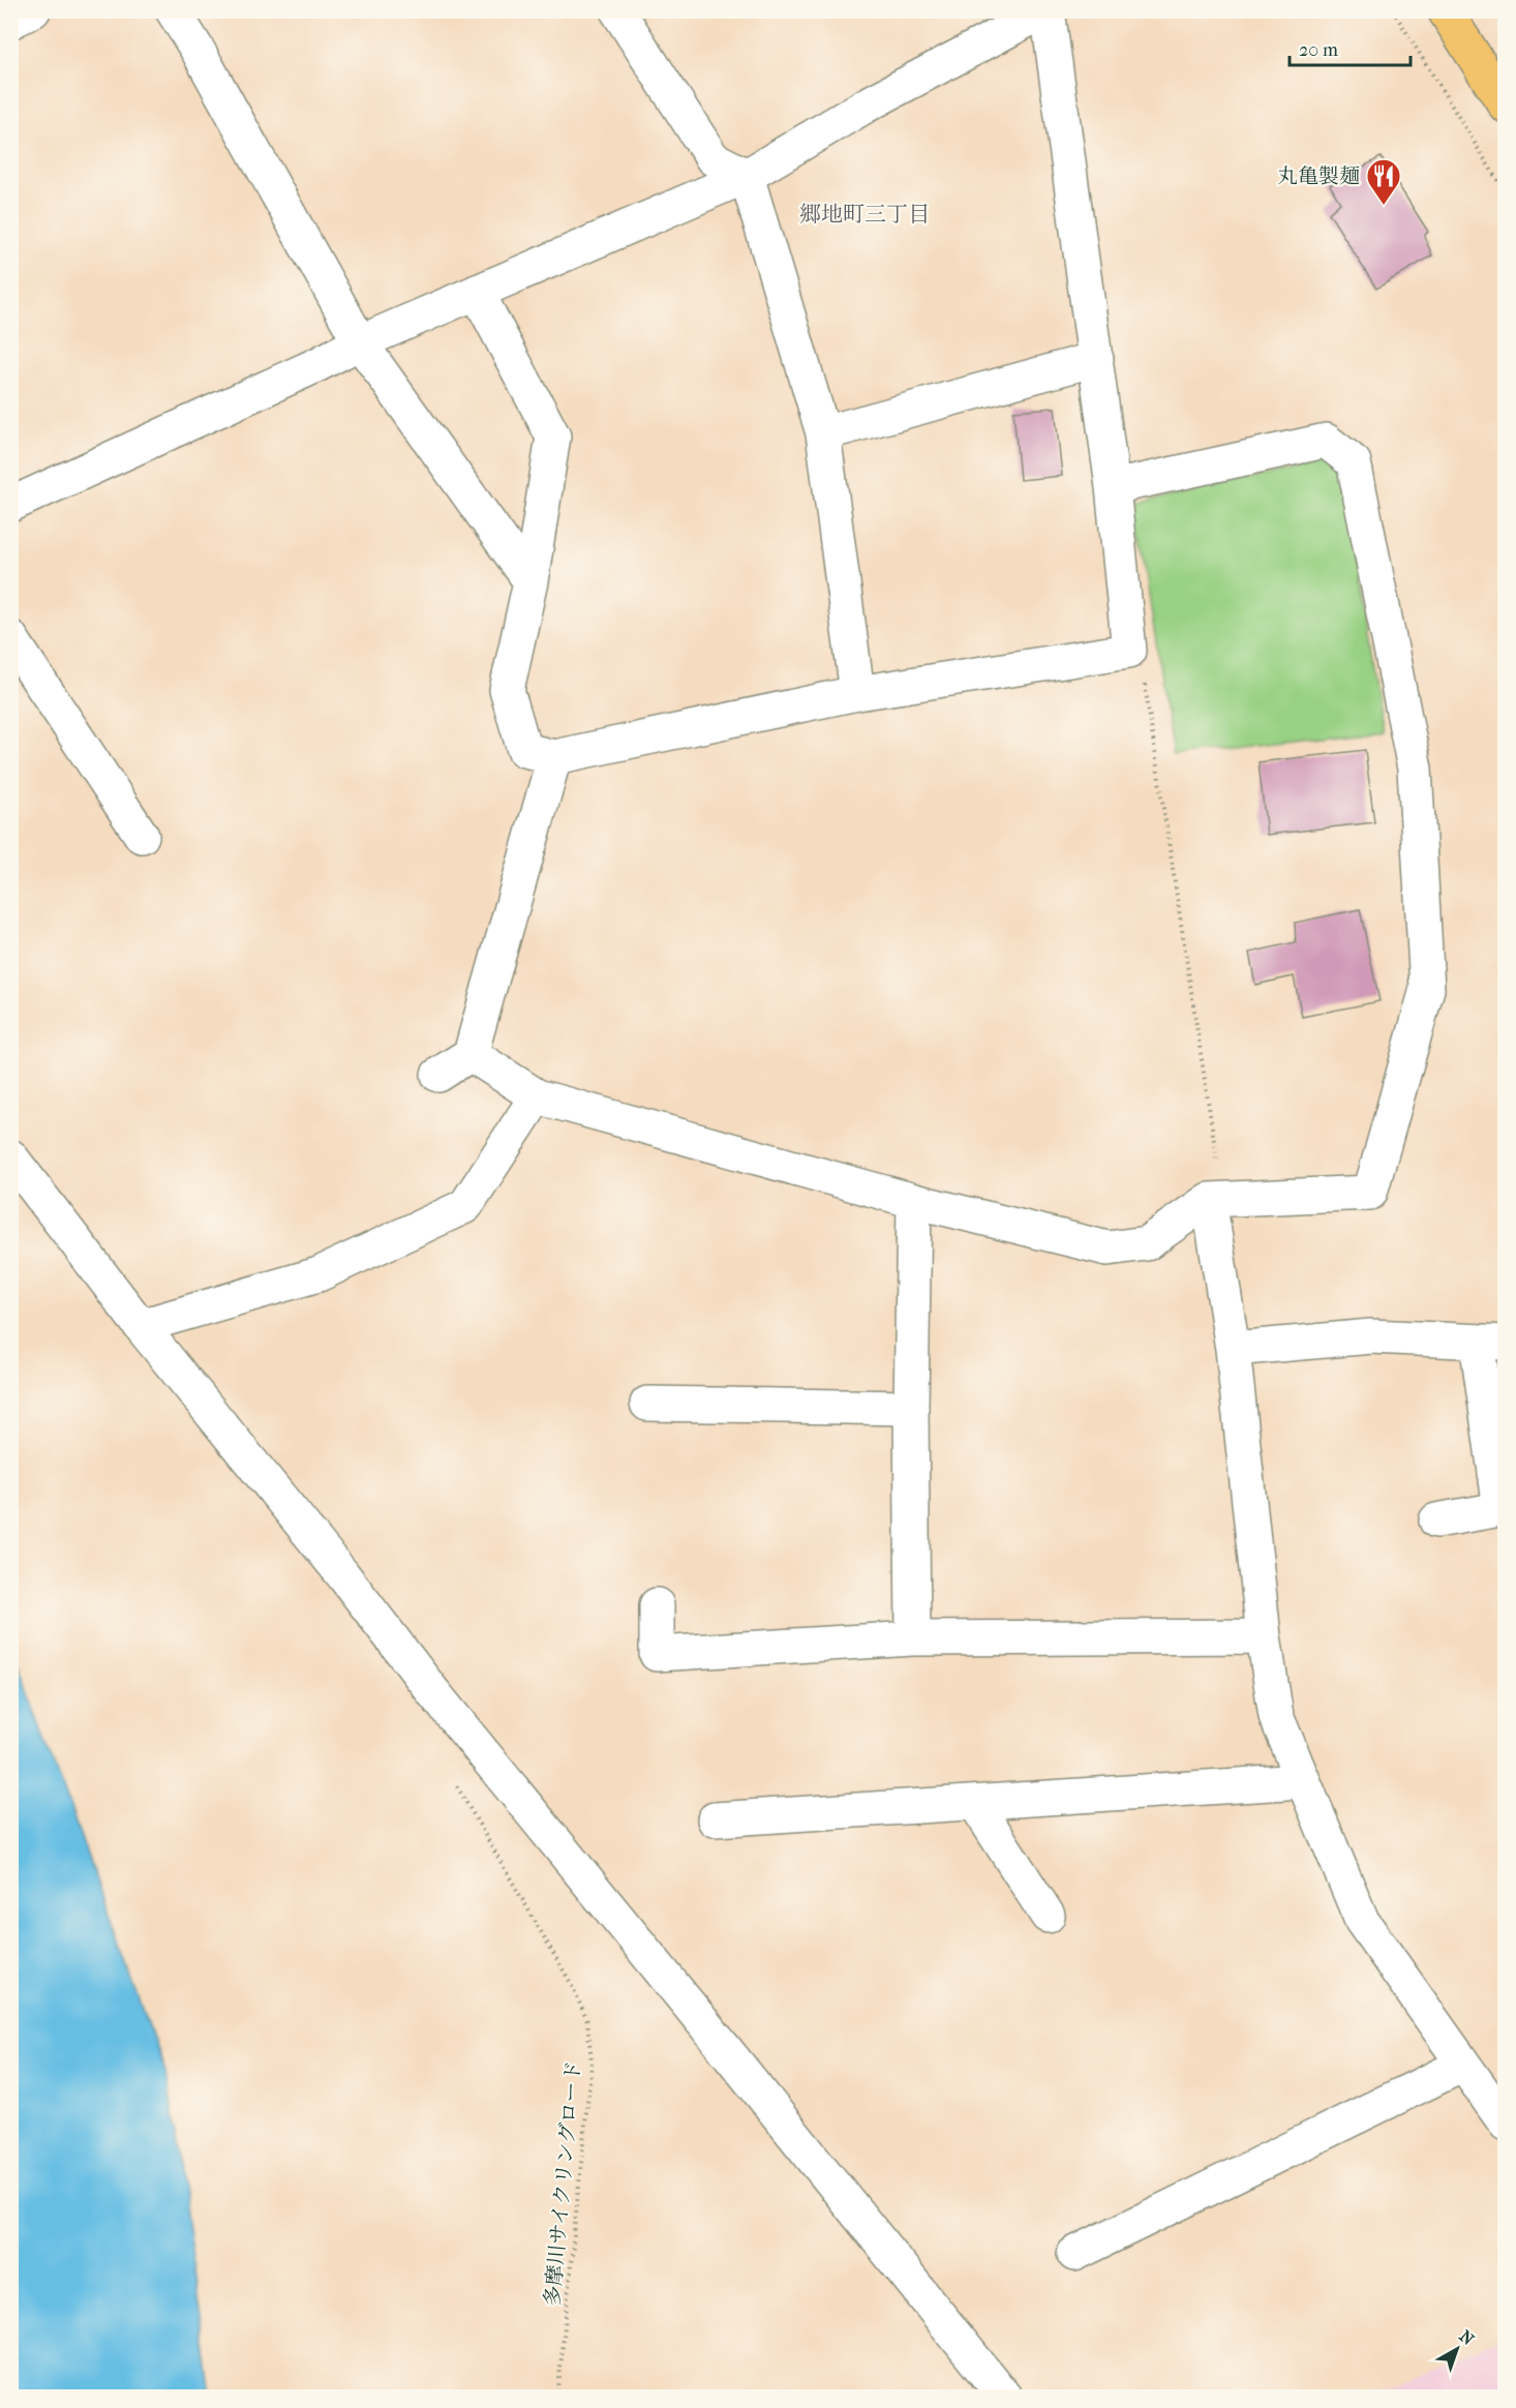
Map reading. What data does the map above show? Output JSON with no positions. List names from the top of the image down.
{
  "streets": {
    "path": ["多摩川サイクリングロード"]
  },
  "districts": ["郷地町三丁目"],
  "places": {
    "restaurant": ["丸亀製麺"]
  },
  "scale_bar": "20 m",
  "north": "top right"
}
